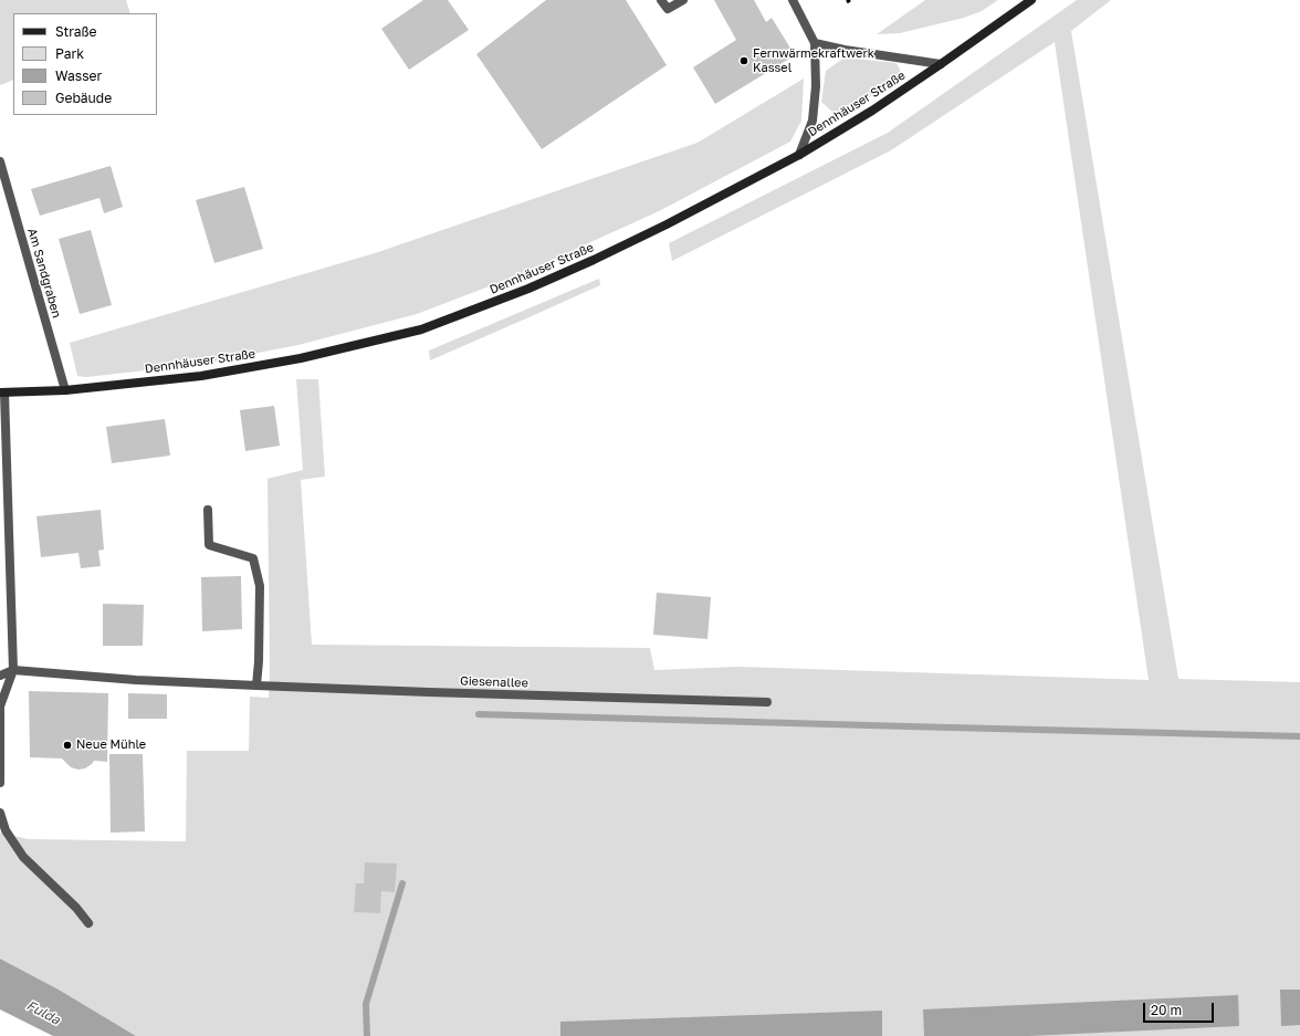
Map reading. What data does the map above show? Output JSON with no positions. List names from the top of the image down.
{
  "streets": {
    "street": ["Dennhäuser Straße", "Am Sandgraben", "Giesenallee"]
  },
  "crossings": [
    ["Dennhäuser Straße", "Am Sandgraben"]
  ],
  "water": ["Fulda"],
  "places": ["Fernwärmekraftwerk Kassel", "Neue Mühle"],
  "legend": [
    "Straße",
    "Park",
    "Wasser",
    "Gebäude"
  ],
  "scale_bar": "20 m"
}
